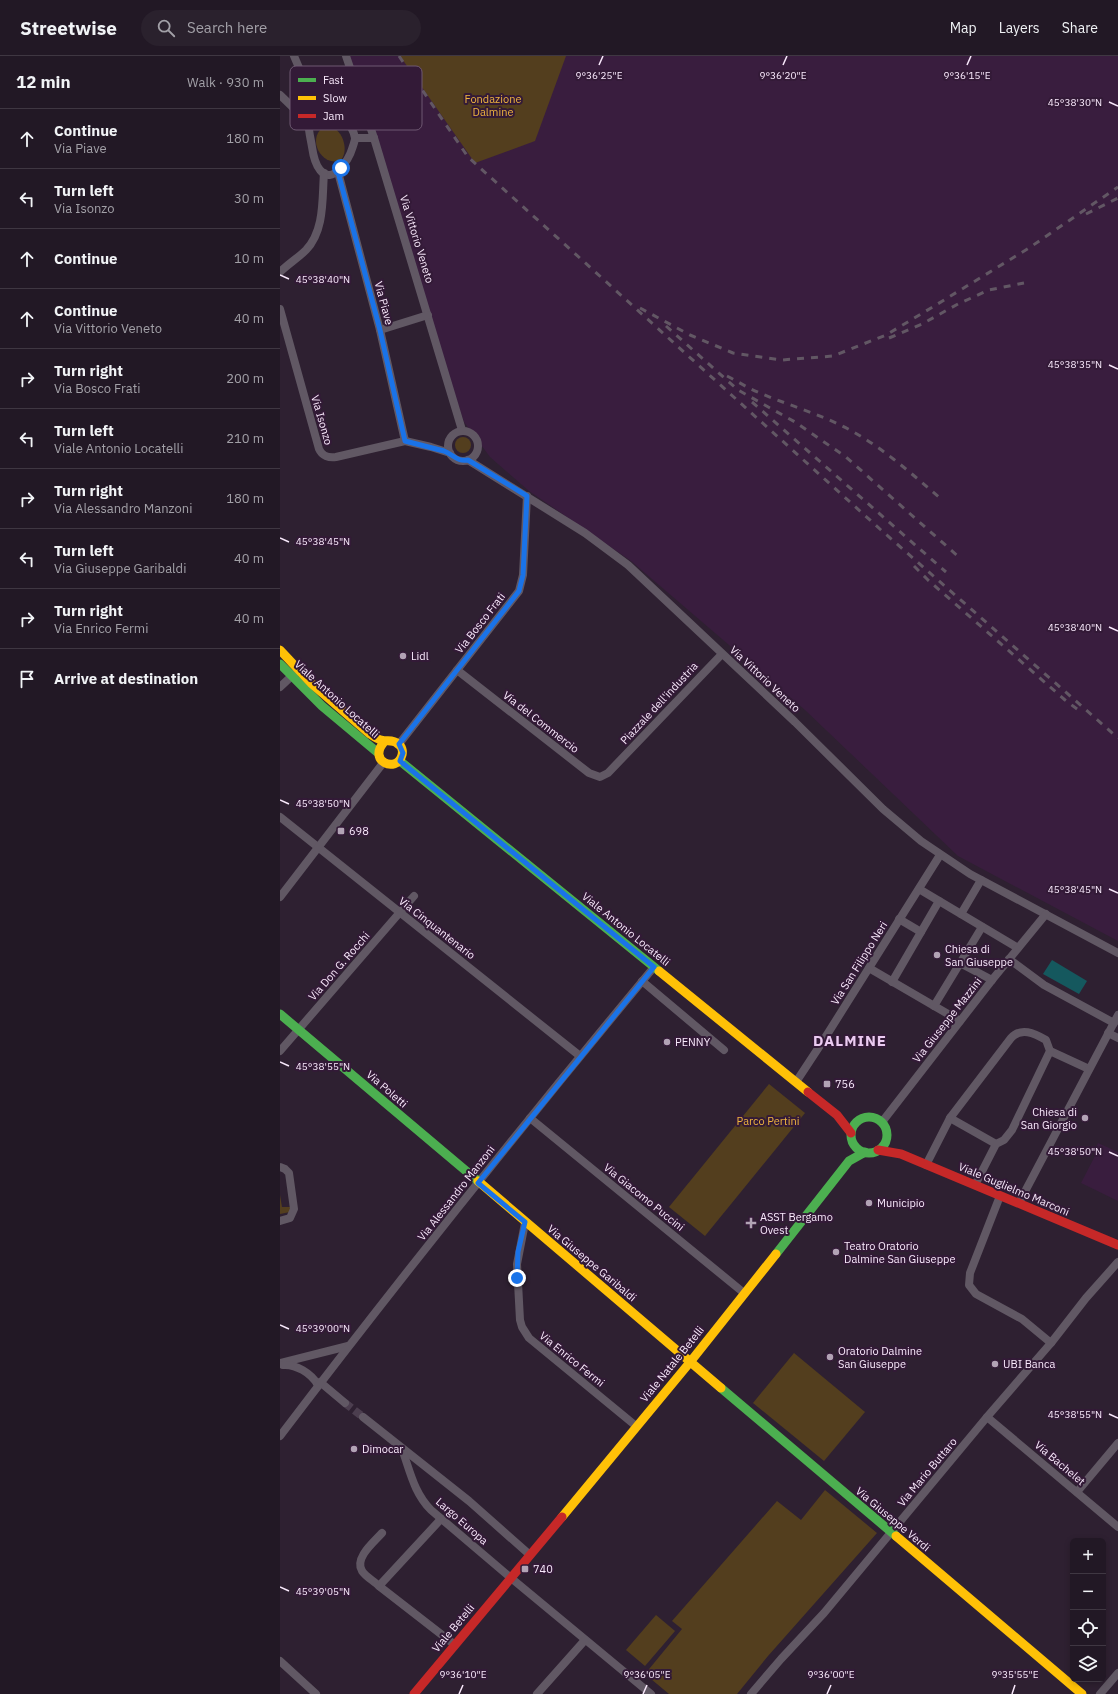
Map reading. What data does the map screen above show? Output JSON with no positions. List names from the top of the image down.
{
  "streets": {
    "street": [
      "Via Vittorio Veneto",
      "Via Piave",
      "Via Isonzo",
      "Via Bosco Frati",
      "Viale Antonio Locatelli",
      "Piazzale dell'industria",
      "Via del Commercio",
      "Via Cinquantenario",
      "Via San Filippo Neri",
      "Via Don G. Rocchi",
      "Via Giuseppe Mazzini",
      "Via Poletti",
      "Viale Guglielmo Marconi",
      "Via Alessandro Manzoni",
      "Via Giacomo Puccini",
      "Via Giuseppe Garibaldi",
      "Via Enrico Fermi",
      "Viale Natale Betelli",
      "Via Bachelet",
      "Via Mario Buttaro",
      "Via Giuseppe Verdi",
      "Largo Europa",
      "Viale Betelli"
    ]
  },
  "crossings": [
    ["Via Vittorio Veneto", "Via Isonzo"],
    ["Via Vittorio Veneto", "Via Bosco Frati"],
    ["Via Vittorio Veneto", "Piazzale dell'industria"],
    ["Via Vittorio Veneto", "Via San Filippo Neri"],
    ["Via Vittorio Veneto", "Via Giuseppe Mazzini"],
    ["Via Piave", "Via Isonzo"],
    ["Via Bosco Frati", "Viale Antonio Locatelli"],
    ["Via Bosco Frati", "Via del Commercio"],
    ["Viale Antonio Locatelli", "Via San Filippo Neri"],
    ["Viale Antonio Locatelli", "Via Giuseppe Mazzini"],
    ["Viale Antonio Locatelli", "Viale Guglielmo Marconi"],
    ["Viale Antonio Locatelli", "Via Alessandro Manzoni"],
    ["Viale Antonio Locatelli", "Viale Natale Betelli"],
    ["Piazzale dell'industria", "Via del Commercio"],
    ["Via Cinquantenario", "Via Don G. Rocchi"],
    ["Via Cinquantenario", "Via Alessandro Manzoni"],
    ["Via Don G. Rocchi", "Via Poletti"],
    ["Via Giuseppe Mazzini", "Viale Guglielmo Marconi"],
    ["Via Giuseppe Mazzini", "Viale Natale Betelli"],
    ["Via Poletti", "Via Alessandro Manzoni"],
    ["Via Poletti", "Via Giuseppe Garibaldi"],
    ["Viale Guglielmo Marconi", "Viale Natale Betelli"],
    ["Via Alessandro Manzoni", "Via Giacomo Puccini"],
    ["Via Alessandro Manzoni", "Via Giuseppe Garibaldi"],
    ["Via Giacomo Puccini", "Viale Natale Betelli"],
    ["Via Giuseppe Garibaldi", "Via Enrico Fermi"],
    ["Via Giuseppe Garibaldi", "Viale Natale Betelli"],
    ["Via Giuseppe Garibaldi", "Via Giuseppe Verdi"],
    ["Via Enrico Fermi", "Viale Natale Betelli"],
    ["Viale Natale Betelli", "Via Giuseppe Verdi"],
    ["Viale Natale Betelli", "Largo Europa"],
    ["Viale Natale Betelli", "Viale Betelli"],
    ["Via Bachelet", "Via Mario Buttaro"],
    ["Via Mario Buttaro", "Via Giuseppe Verdi"],
    ["Largo Europa", "Viale Betelli"]
  ],
  "districts": ["DALMINE"],
  "parks": ["Fondazione Dalmine", "Parco Pertini"],
  "places": {
    "other": [
      "Lidl",
      "Chiesa di San Giuseppe",
      "PENNY",
      "Chiesa di San Giorgio",
      "Municipio",
      "Teatro Oratorio Dalmine San Giuseppe",
      "Oratorio Dalmine San Giuseppe",
      "UBI Banca",
      "Dimocar"
    ],
    "transit": ["698", "756", "740"],
    "health": ["ASST Bergamo Ovest"]
  },
  "legend": ["Fast", "Slow", "Jam"],
  "page": {
    "header": "Streetwise",
    "search": "Search here",
    "nav": ["Map", "Layers", "Share"],
    "heading": ["12 min", "Walk · 930 m"],
    "list": [
      ["Continue", "Via Piave", "180 m"],
      ["Turn left", "Via Isonzo", "30 m"],
      ["Continue", "10 m"],
      ["Continue", "Via Vittorio Veneto", "40 m"],
      ["Turn right", "Via Bosco Frati", "200 m"],
      ["Turn left", "Viale Antonio Locatelli", "210 m"],
      ["Turn right", "Via Alessandro Manzoni", "180 m"],
      ["Turn left", "Via Giuseppe Garibaldi", "40 m"],
      ["Turn right", "Via Enrico Fermi", "40 m"],
      "Arrive at destination"
    ],
    "map_buttons": ["+", "−"]
  },
  "coordinates": [
    "9°36'25\"E",
    "9°36'20\"E",
    "9°36'15\"E",
    "45°38'30\"N",
    "45°38'40\"N",
    "45°38'35\"N",
    "45°38'45\"N",
    "45°38'50\"N",
    "45°38'55\"N",
    "45°39'00\"N",
    "45°39'05\"N",
    "9°36'10\"E",
    "9°36'05\"E",
    "9°36'00\"E",
    "9°35'55\"E"
  ]
}
